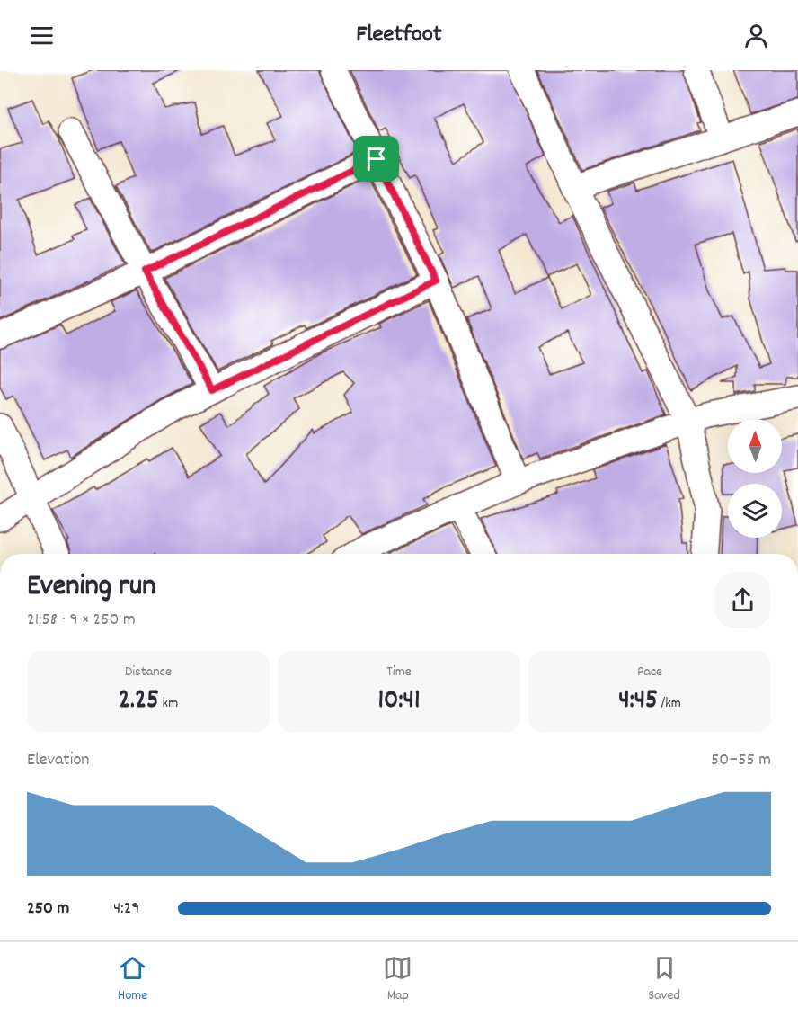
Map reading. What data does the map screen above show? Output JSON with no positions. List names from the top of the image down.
{
  "north": "top",
  "page": {
    "header": "Fleetfoot",
    "heading": ["Evening run", "21:58 · 9 × 250 m"],
    "stats": [
      ["Distance", "2.25 km"],
      ["Time", "10:41"],
      ["Pace", "4:45 /km"]
    ],
    "chart": ["Elevation", "50–55 m"],
    "list": [
      {
        "name": "250 m",
        "note": "4:29"
      }
    ],
    "tabs": ["Home", "Map", "Saved"]
  }
}
